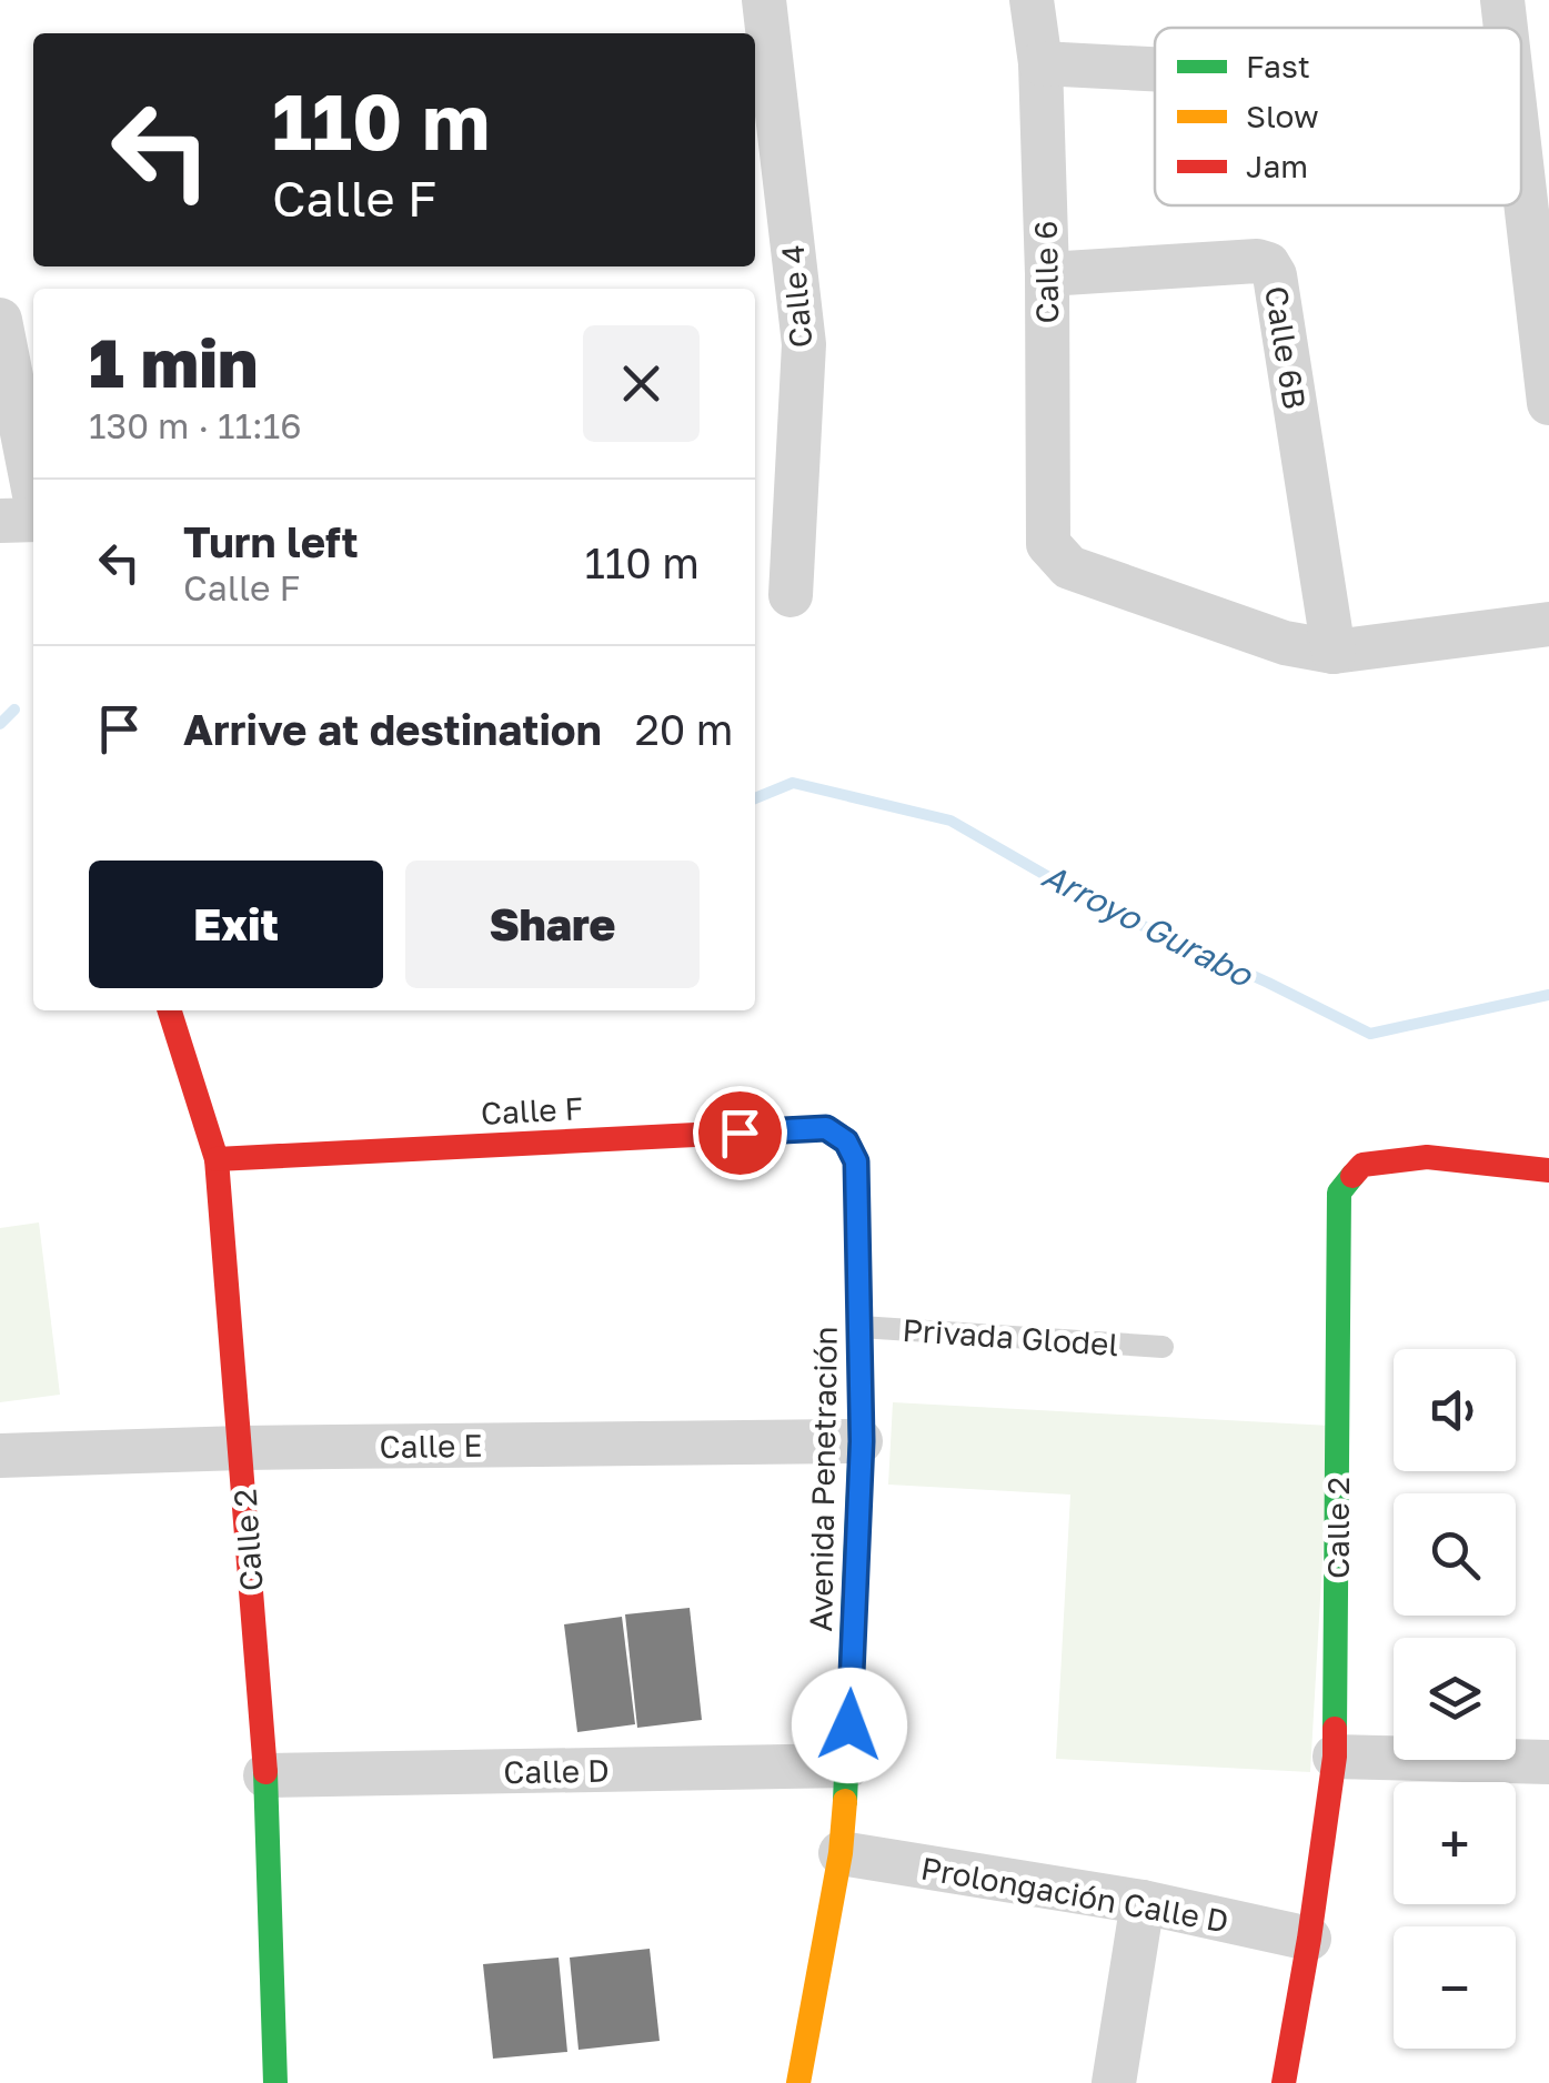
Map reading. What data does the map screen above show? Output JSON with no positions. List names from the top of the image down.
{
  "streets": {
    "street": [
      "Calle 6",
      "Calle 4",
      "Calle 6B",
      "Calle F",
      "Calle E",
      "Avenida Penetración",
      "Calle 2",
      "Calle D",
      "Prolongación Calle D"
    ],
    "lane": ["Privada Glodel"]
  },
  "crossings": [
    ["Calle 6", "Calle 6B"],
    ["Calle F", "Avenida Penetración"],
    ["Calle F", "Calle 2"],
    ["Privada Glodel", "Avenida Penetración"],
    ["Calle E", "Avenida Penetración"],
    ["Calle E", "Calle 2"],
    ["Avenida Penetración", "Calle D"],
    ["Avenida Penetración", "Prolongación Calle D"],
    ["Calle 2", "Calle D"],
    ["Calle 2", "Prolongación Calle D"]
  ],
  "water": ["Arroyo Gurabo"],
  "legend": ["Fast", "Slow", "Jam"],
  "page": {
    "turn": ["110 m", "Calle F"],
    "heading": ["1 min", "130 m · 11:16"],
    "list": [
      {
        "name": "Turn left",
        "note": "Calle F",
        "value": "110 m"
      },
      {
        "name": "Arrive at destination",
        "value": "20 m"
      }
    ],
    "buttons": ["Exit", "Share"],
    "map_buttons": ["+", "−"]
  }
}
